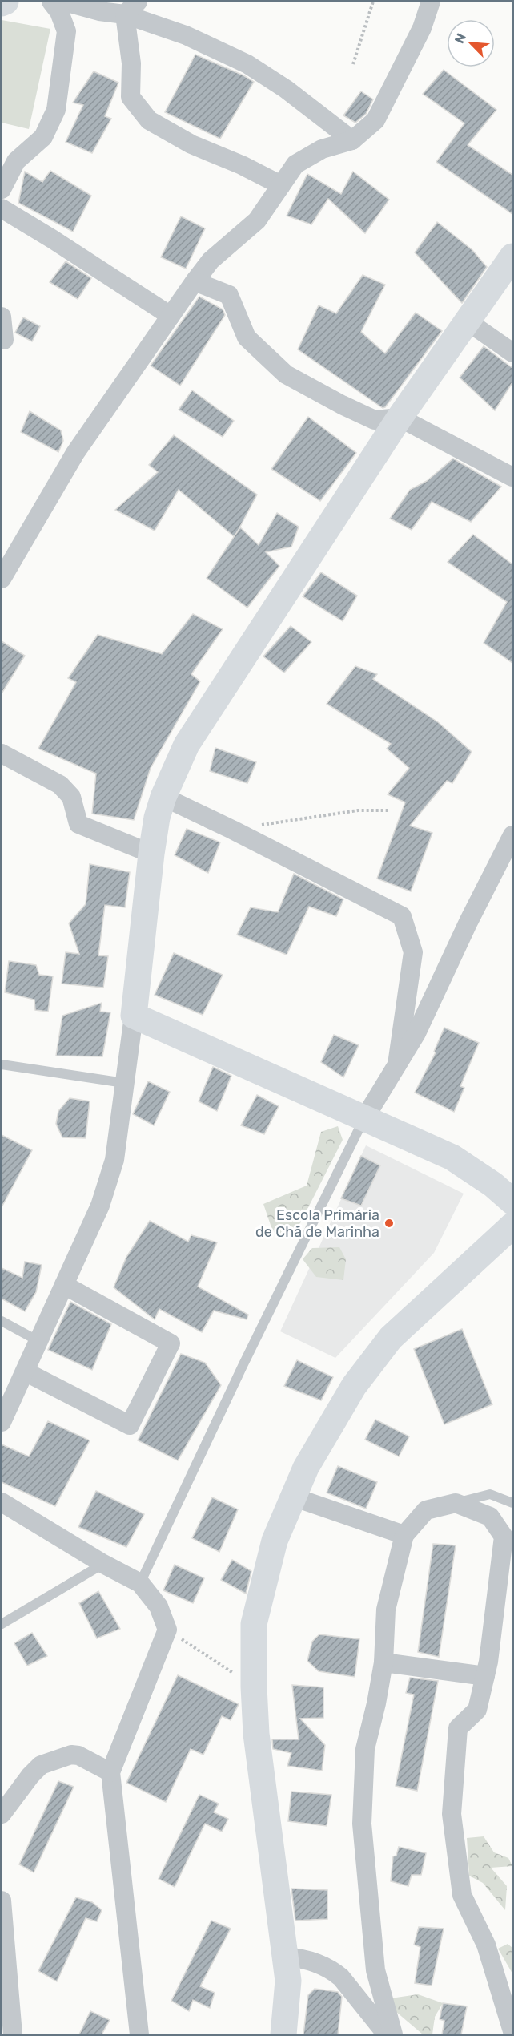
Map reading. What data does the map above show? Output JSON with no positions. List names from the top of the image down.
{
  "places": ["Escola Primária de Chã de Marinha"],
  "north": "top left"
}
